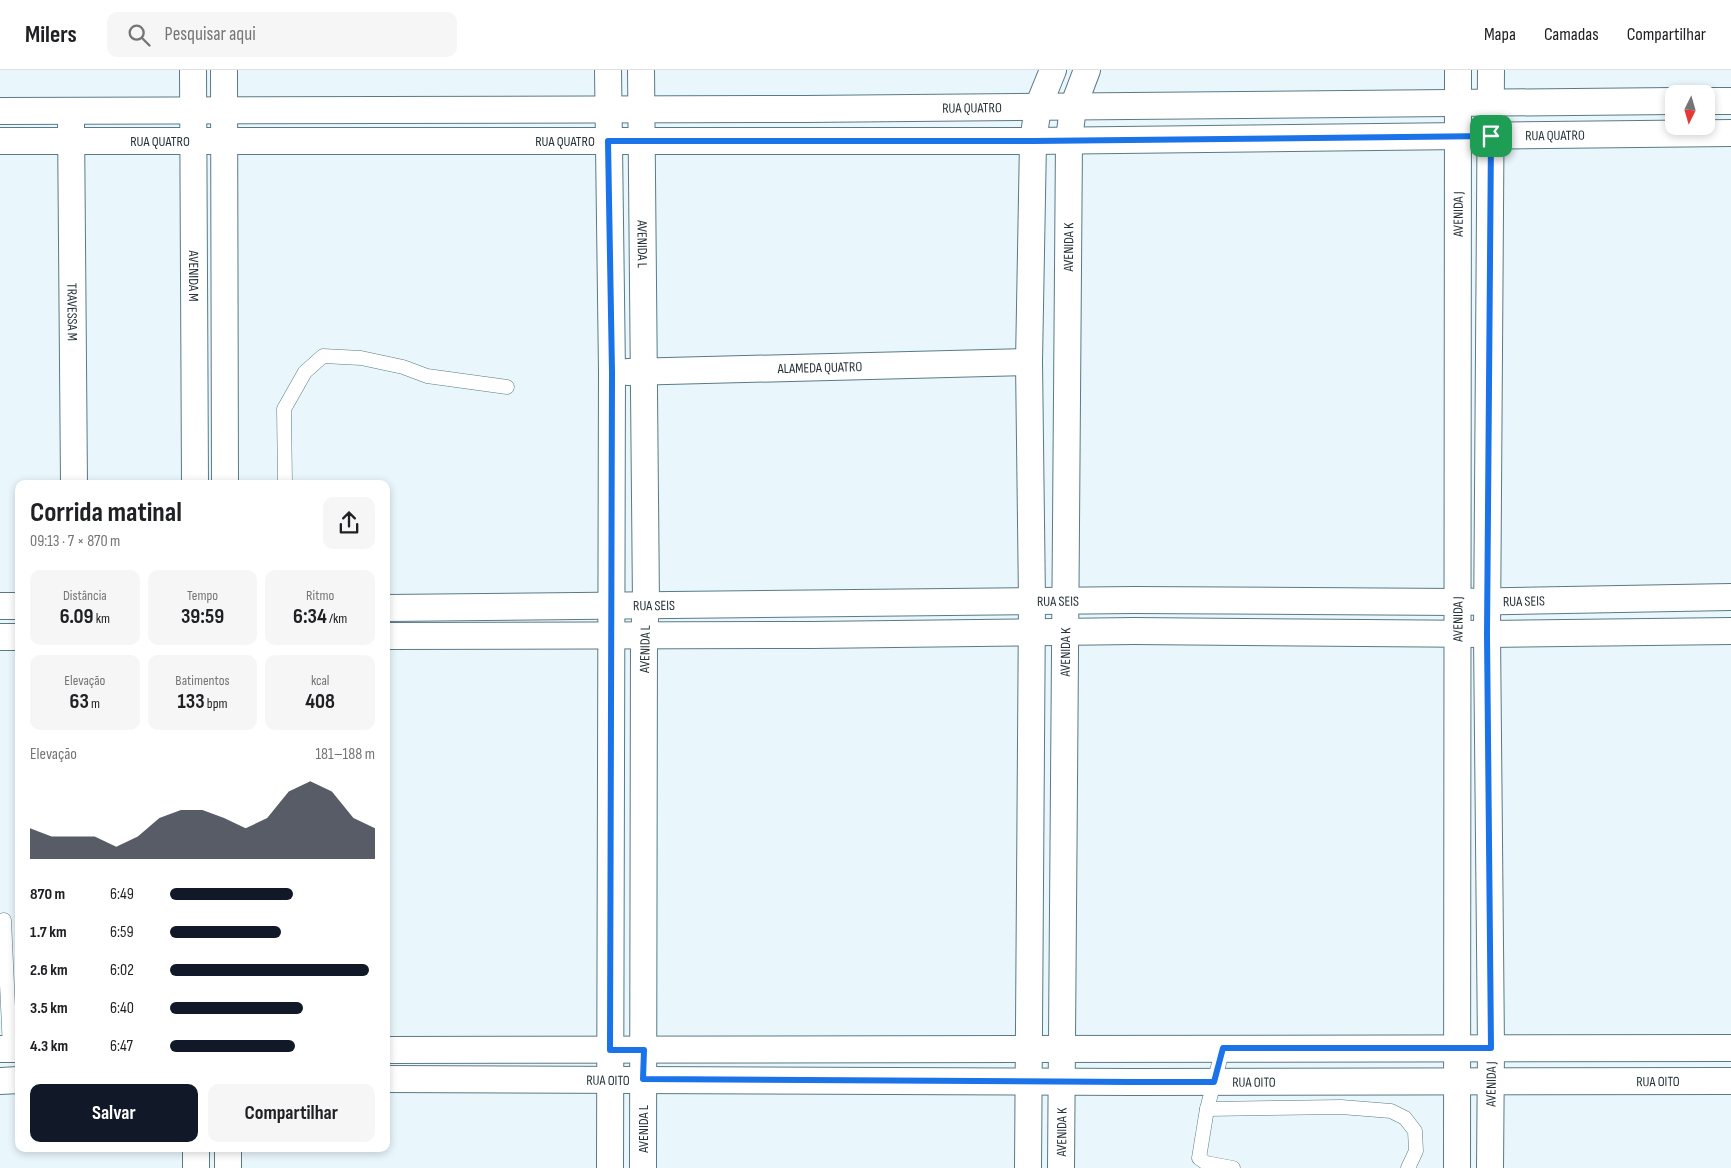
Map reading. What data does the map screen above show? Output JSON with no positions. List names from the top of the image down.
{
  "streets": {
    "street": [
      "RUA QUATRO",
      "AVENIDA J",
      "AVENIDA L",
      "AVENIDA K",
      "AVENIDA M",
      "TRAVESSA M",
      "ALAMEDA QUATRO",
      "RUA SEIS",
      "RUA OITO"
    ]
  },
  "crossings": [
    ["RUA QUATRO", "AVENIDA J"],
    ["RUA QUATRO", "AVENIDA L"],
    ["RUA QUATRO", "AVENIDA K"],
    ["RUA QUATRO", "AVENIDA M"],
    ["RUA QUATRO", "TRAVESSA M"],
    ["AVENIDA J", "RUA SEIS"],
    ["AVENIDA J", "RUA OITO"],
    ["AVENIDA L", "ALAMEDA QUATRO"],
    ["AVENIDA L", "RUA SEIS"],
    ["AVENIDA L", "RUA OITO"],
    ["AVENIDA K", "RUA SEIS"],
    ["AVENIDA K", "RUA OITO"]
  ],
  "north": "bottom",
  "page": {
    "header": "Milers",
    "search": "Pesquisar aqui",
    "nav": ["Mapa", "Camadas", "Compartilhar"],
    "heading": ["Corrida matinal", "09:13 · 7 × 870 m"],
    "stats": [
      ["Distância", "6.09 km"],
      ["Tempo", "39:59"],
      ["Ritmo", "6:34 /km"],
      ["Elevação", "63 m"],
      ["Batimentos", "133 bpm"],
      ["kcal", "408"]
    ],
    "chart": ["Elevação", "181–188 m"],
    "list": [
      {
        "name": "870 m",
        "note": "6:49"
      },
      {
        "name": "1.7 km",
        "note": "6:59"
      },
      {
        "name": "2.6 km",
        "note": "6:02"
      },
      {
        "name": "3.5 km",
        "note": "6:40"
      },
      {
        "name": "4.3 km",
        "note": "6:47"
      }
    ],
    "buttons": ["Salvar", "Compartilhar"]
  }
}
